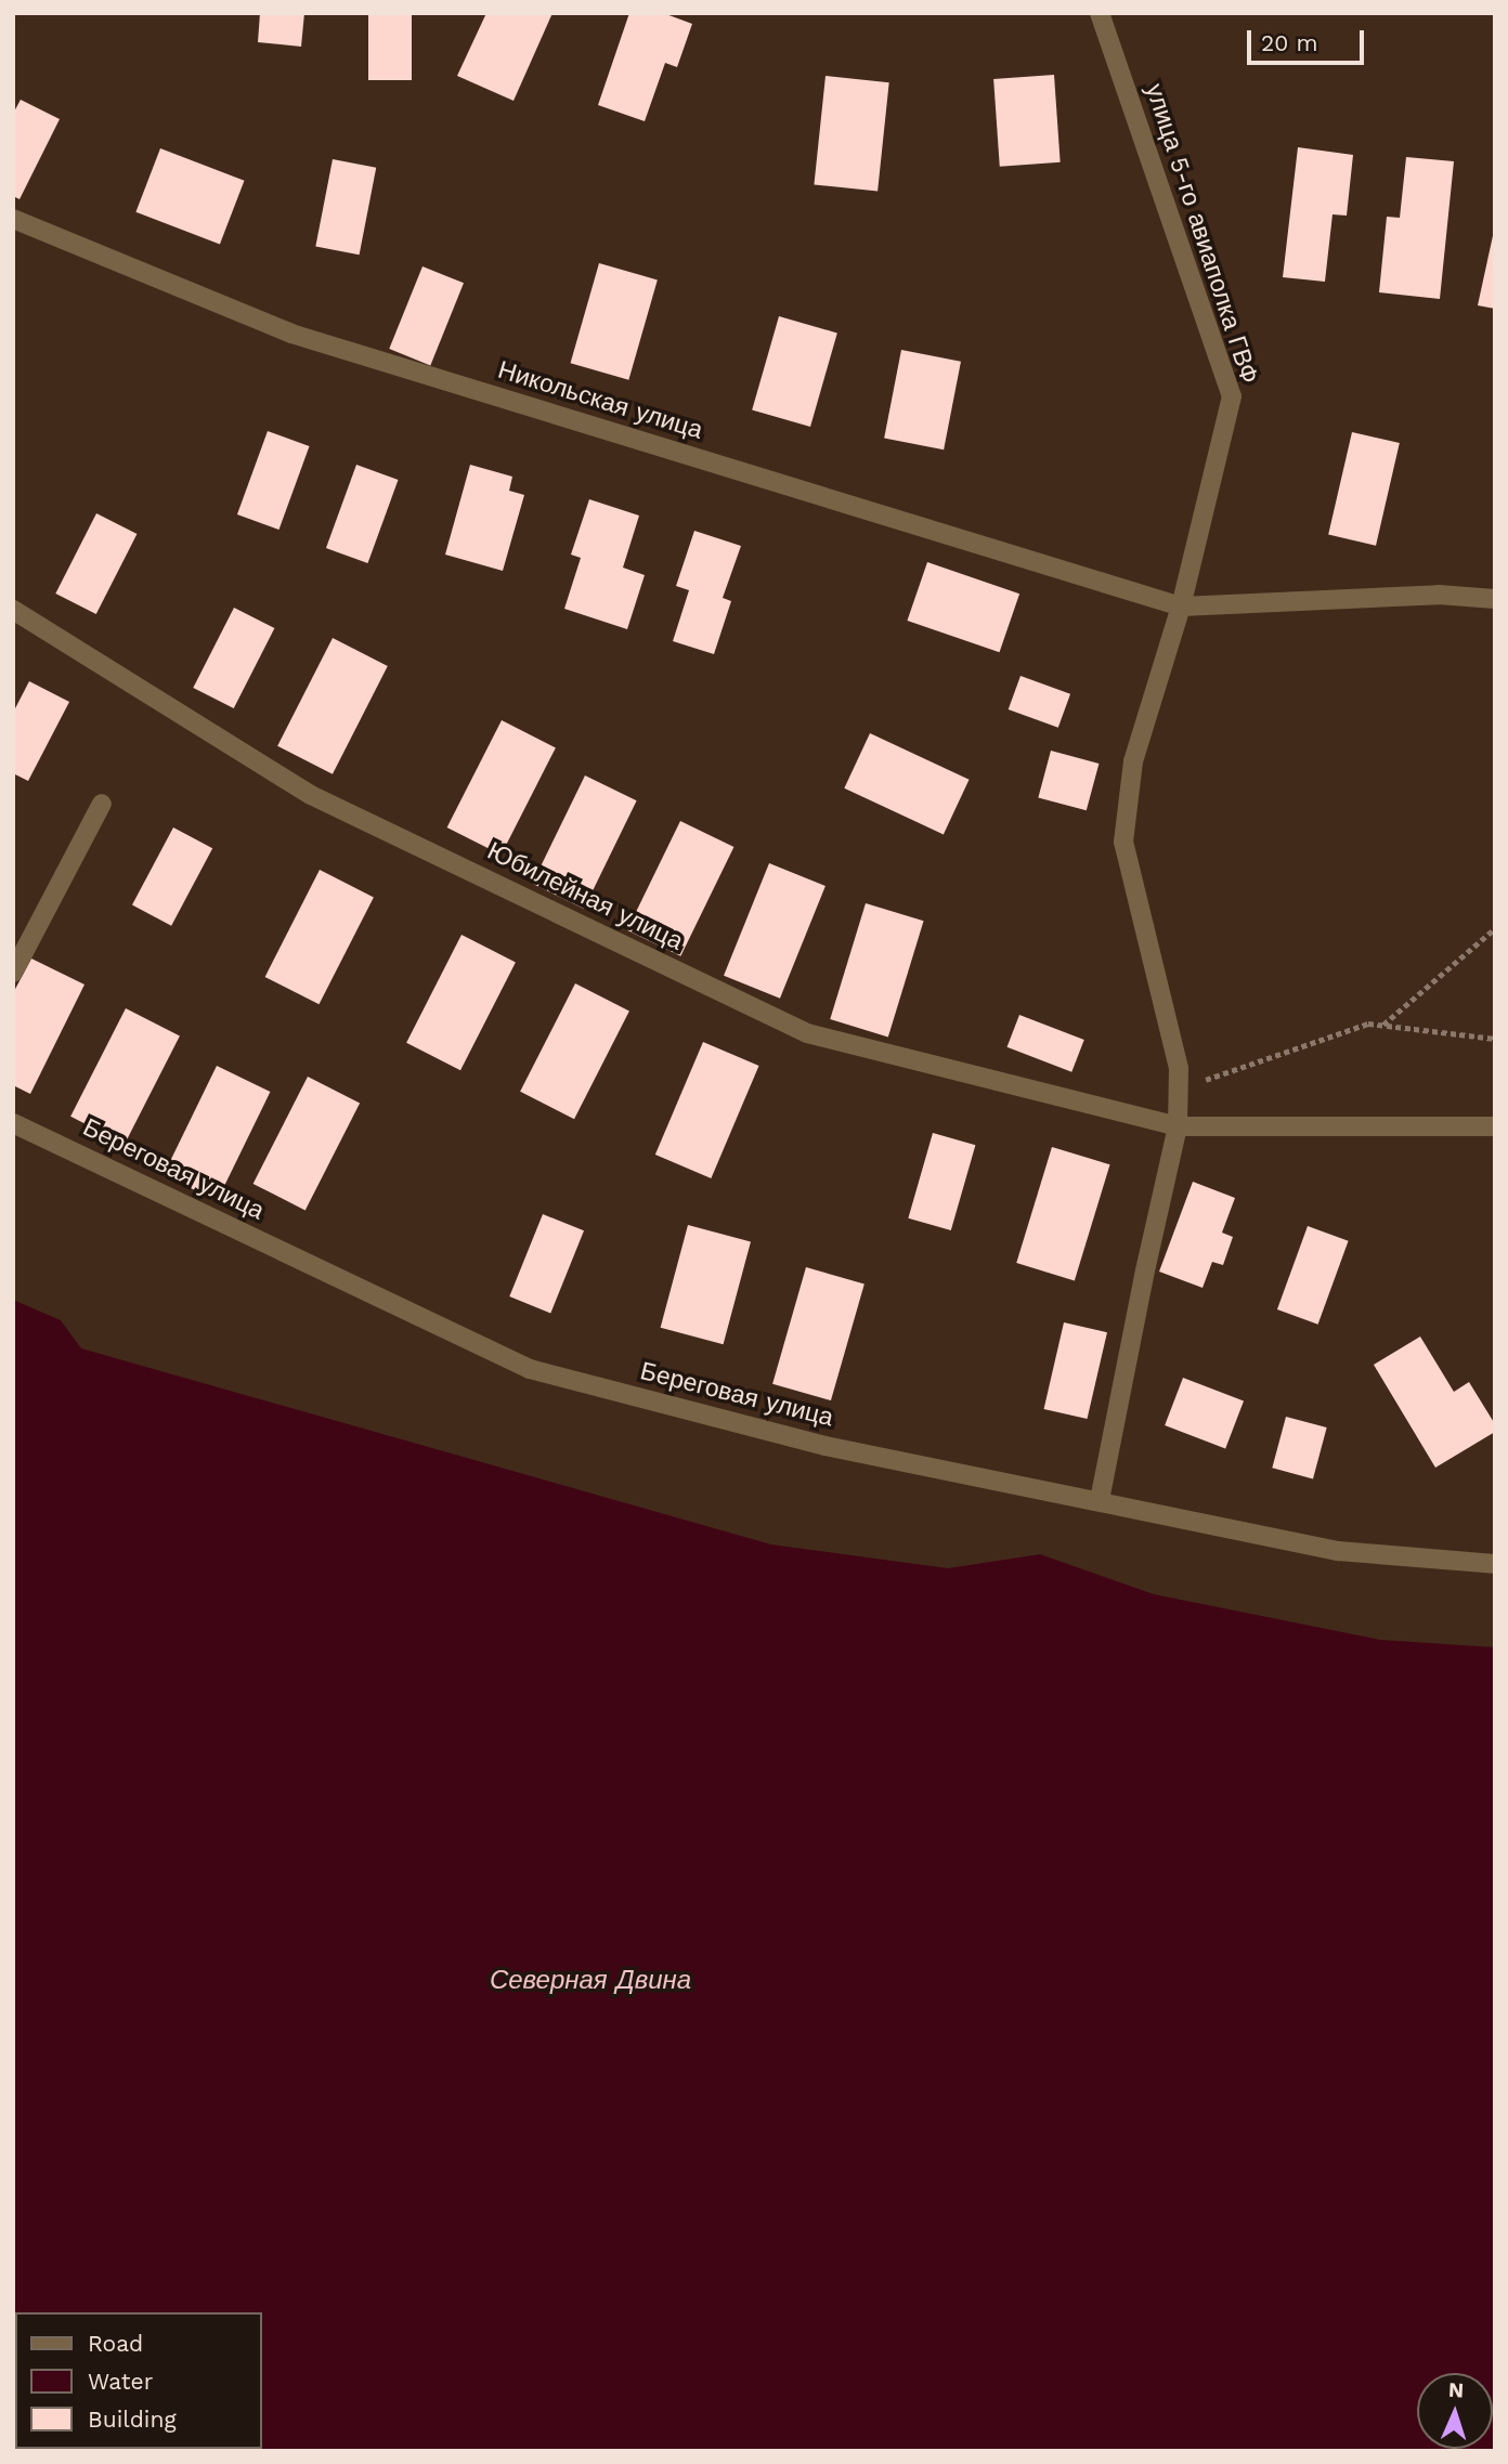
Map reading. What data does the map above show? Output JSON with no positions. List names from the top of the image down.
{
  "streets": {
    "street": [
      "улица 5-го авиаполка ГВФ",
      "Никольская улица",
      "Юбилейная улица",
      "Береговая улица"
    ]
  },
  "crossings": [
    ["улица 5-го авиаполка ГВФ", "Никольская улица"],
    ["улица 5-го авиаполка ГВФ", "Юбилейная улица"],
    ["улица 5-го авиаполка ГВФ", "Береговая улица"]
  ],
  "water": ["Северная Двина"],
  "legend": ["Road", "Water", "Building"],
  "scale_bar": "20 m",
  "north": "top"
}
